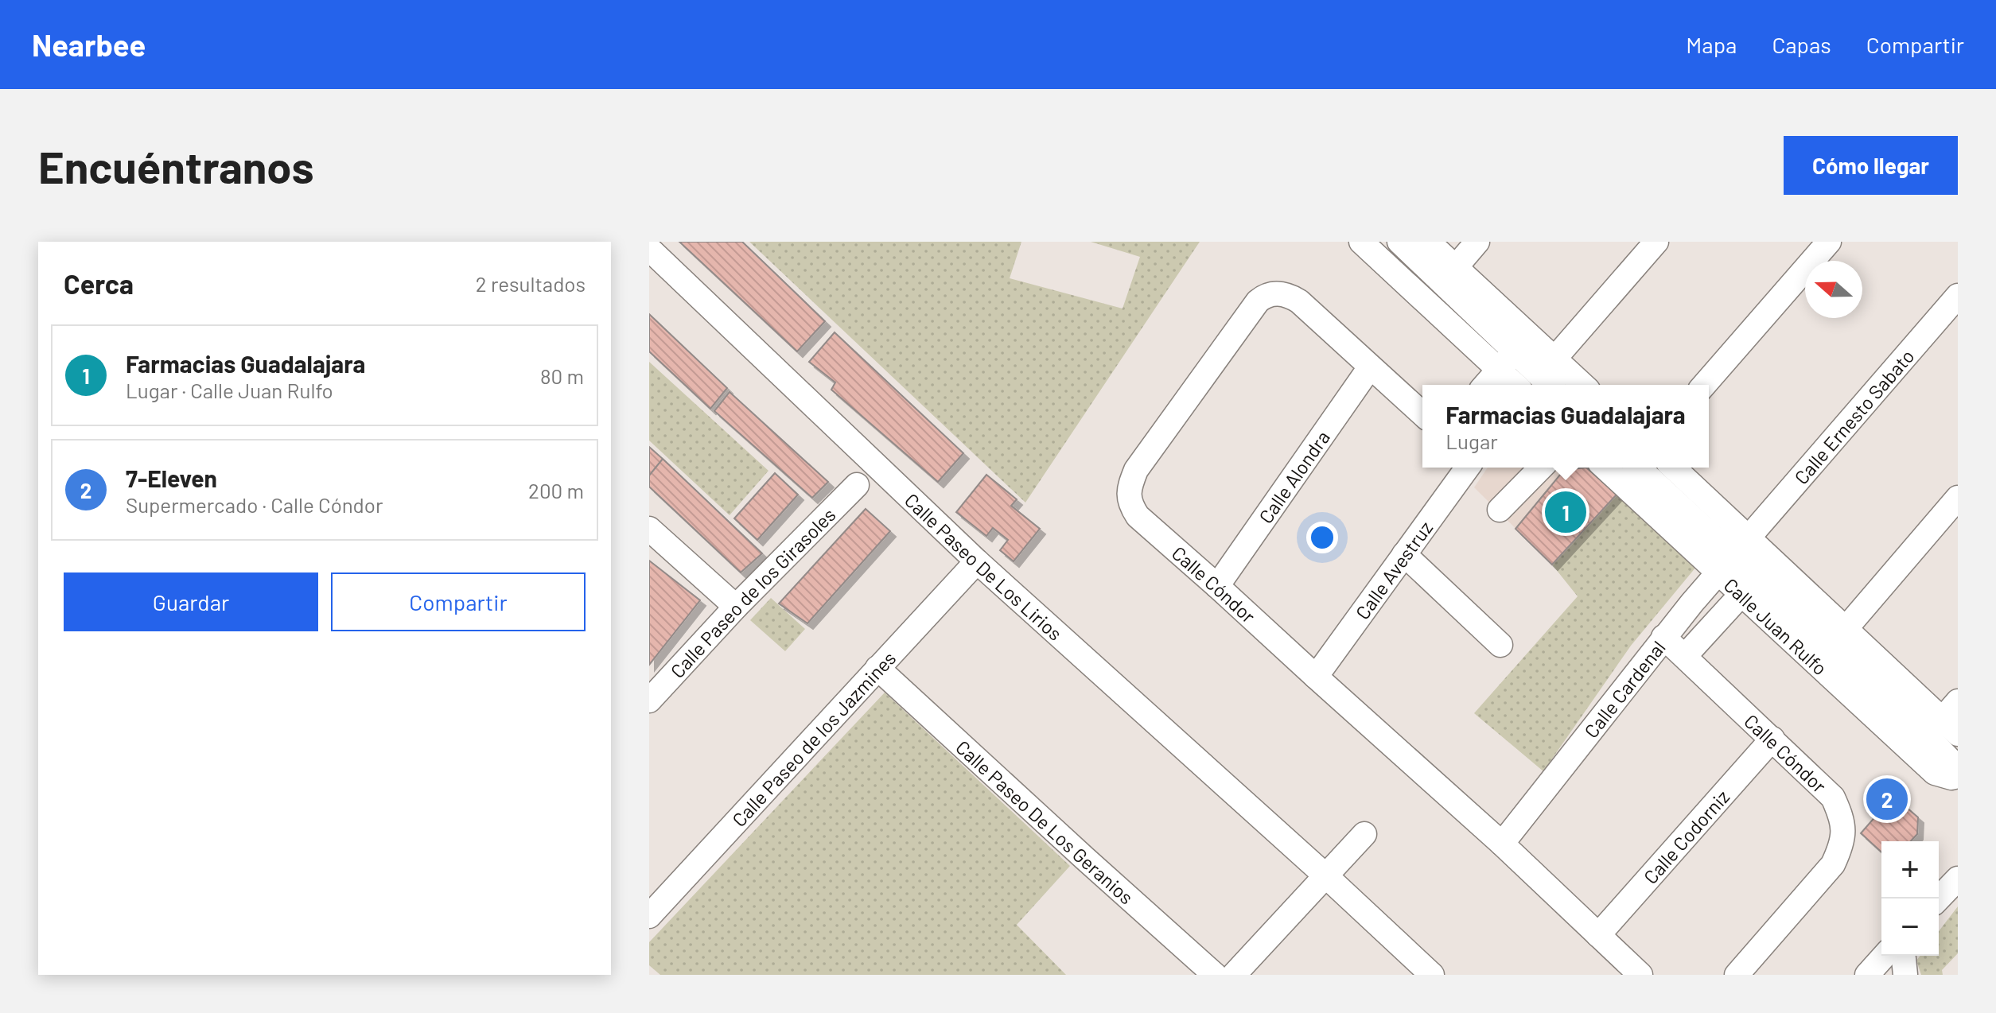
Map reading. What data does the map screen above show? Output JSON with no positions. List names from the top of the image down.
{
  "streets": {
    "street": [
      "Calle Ernesto Sabato",
      "Calle Alondra",
      "Calle Paseo De Los Lirios",
      "Calle Avestruz",
      "Calle Cóndor",
      "Calle Paseo de los Girasoles",
      "Calle Juan Rulfo",
      "Calle Cardenal",
      "Calle Paseo de los Jazmines",
      "Calle Paseo De Los Geranios",
      "Calle Codorniz"
    ]
  },
  "crossings": [
    ["Calle Ernesto Sabato", "Calle Juan Rulfo"],
    ["Calle Ernesto Sabato", "Calle Cardenal"],
    ["Calle Alondra", "Calle Cóndor"],
    ["Calle Paseo De Los Lirios", "Calle Paseo de los Jazmines"],
    ["Calle Avestruz", "Calle Cóndor"],
    ["Calle Cóndor", "Calle Cardenal"],
    ["Calle Cóndor", "Calle Codorniz"],
    ["Calle Juan Rulfo", "Calle Cardenal"],
    ["Calle Paseo de los Jazmines", "Calle Paseo De Los Geranios"]
  ],
  "north": "left",
  "page": {
    "header": "Nearbee",
    "nav": ["Mapa", "Capas", "Compartir"],
    "buttons": [
      "Cómo llegar",
      ["Guardar", "Compartir"]
    ],
    "title": "Encuéntranos",
    "heading": ["Cerca", "2 resultados"],
    "list": [
      {
        "mark": "1",
        "name": "Farmacias Guadalajara",
        "note": "Lugar · Calle Juan Rulfo",
        "value": "80 m"
      },
      {
        "mark": "2",
        "name": "7-Eleven",
        "note": "Supermercado · Calle Cóndor",
        "value": "200 m"
      }
    ],
    "popup": ["Farmacias Guadalajara", "Lugar"],
    "pins": ["1", "2"],
    "map_buttons": ["+", "−"]
  }
}
